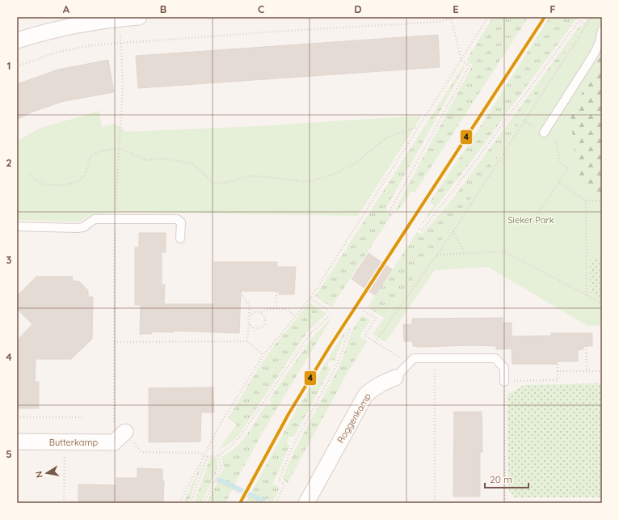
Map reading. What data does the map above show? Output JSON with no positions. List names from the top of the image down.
{
  "streets": {
    "street": ["Roggenkamp", "Butterkamp"]
  },
  "parks": ["Sieker Park"],
  "lines": ["transit line 4"],
  "scale_bar": "20 m",
  "north": "left",
  "grid": {
    "columns": [
      "A",
      "B",
      "C",
      "D",
      "E",
      "F"
    ],
    "rows": [
      "1",
      "2",
      "3",
      "4",
      "5"
    ]
  }
}
